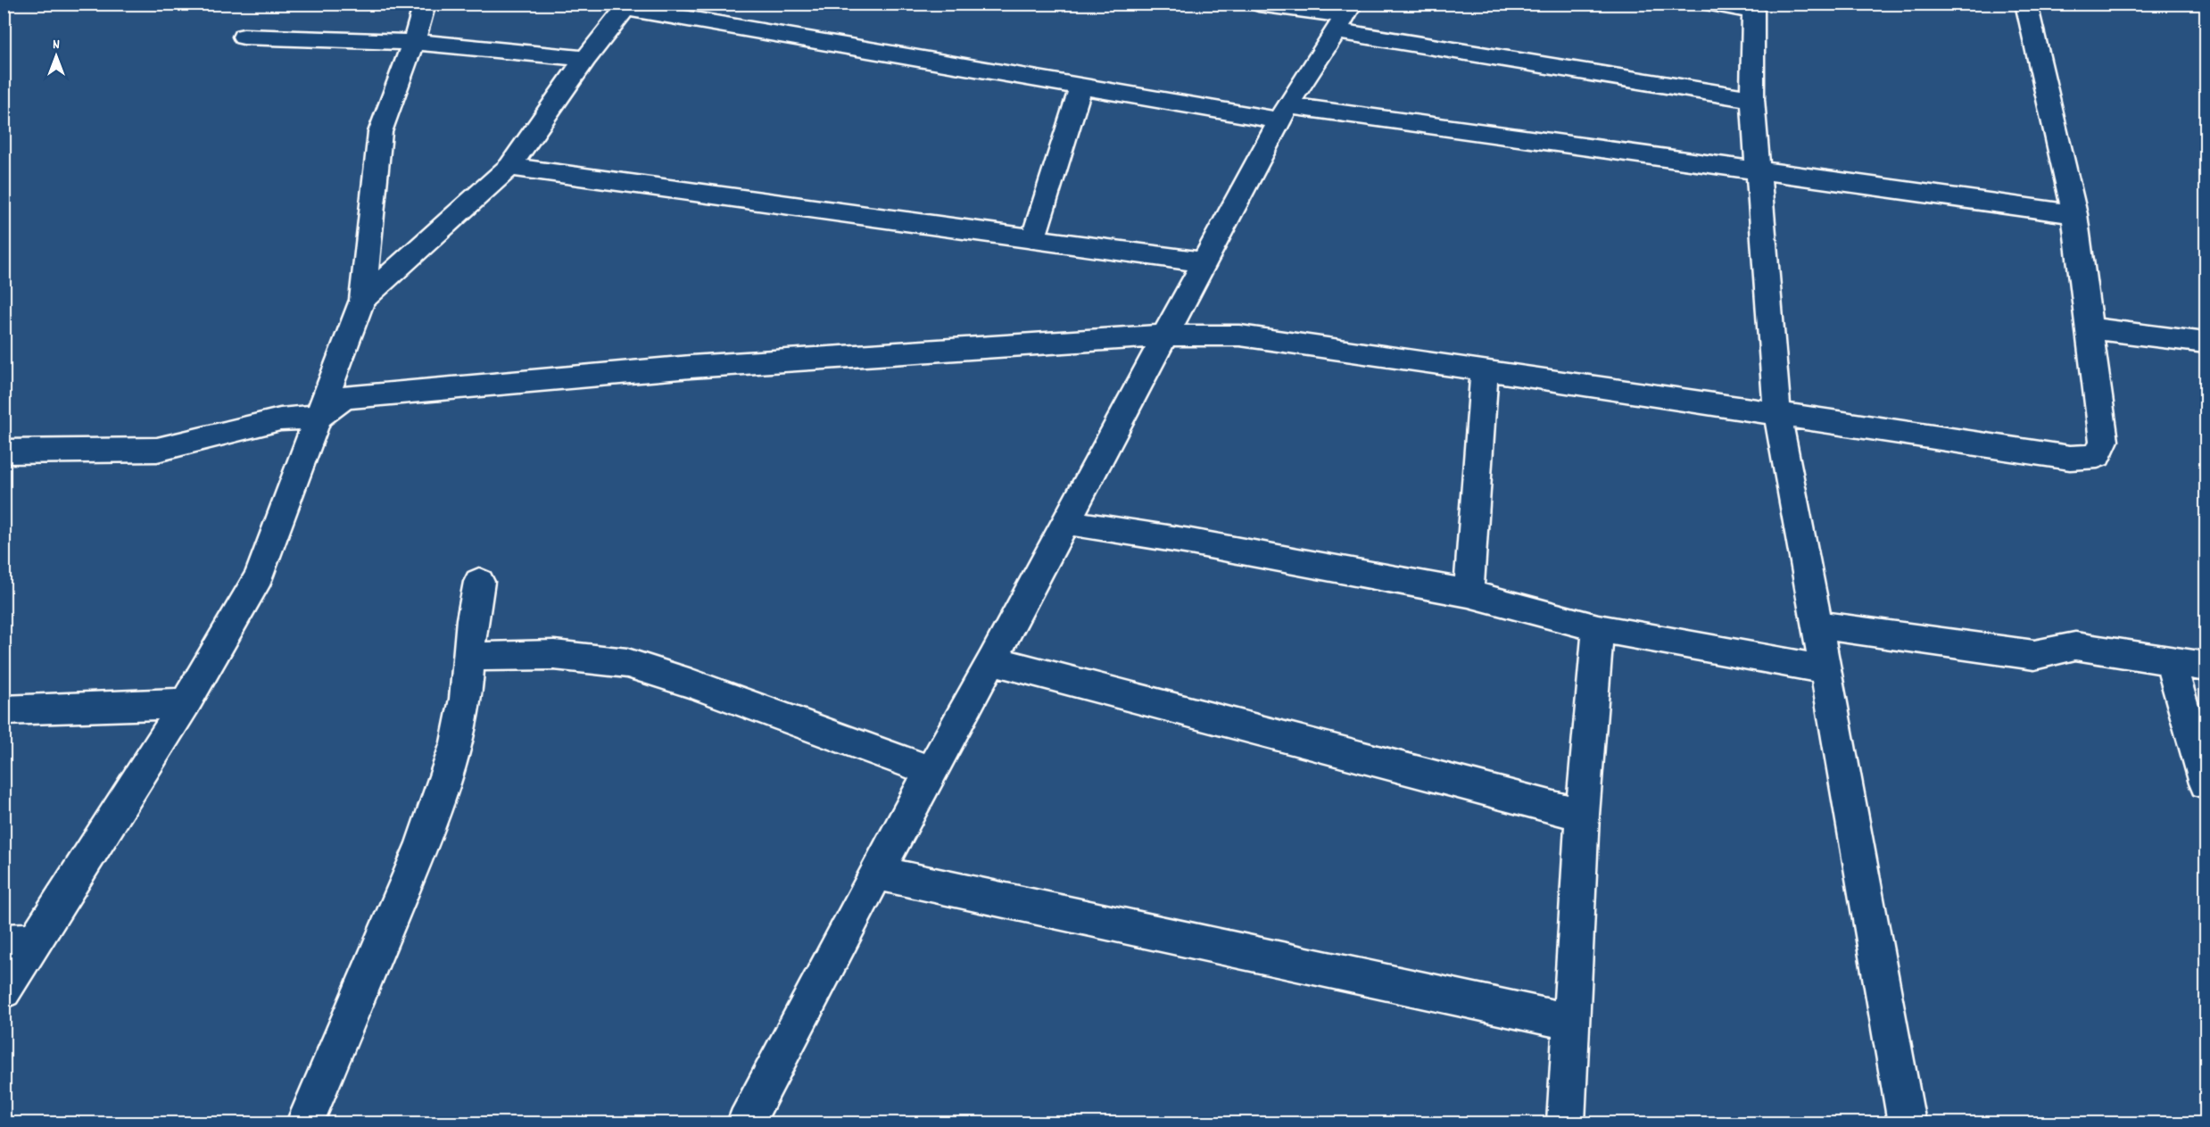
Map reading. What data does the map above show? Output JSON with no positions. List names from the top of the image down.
{
  "north": "top"
}
